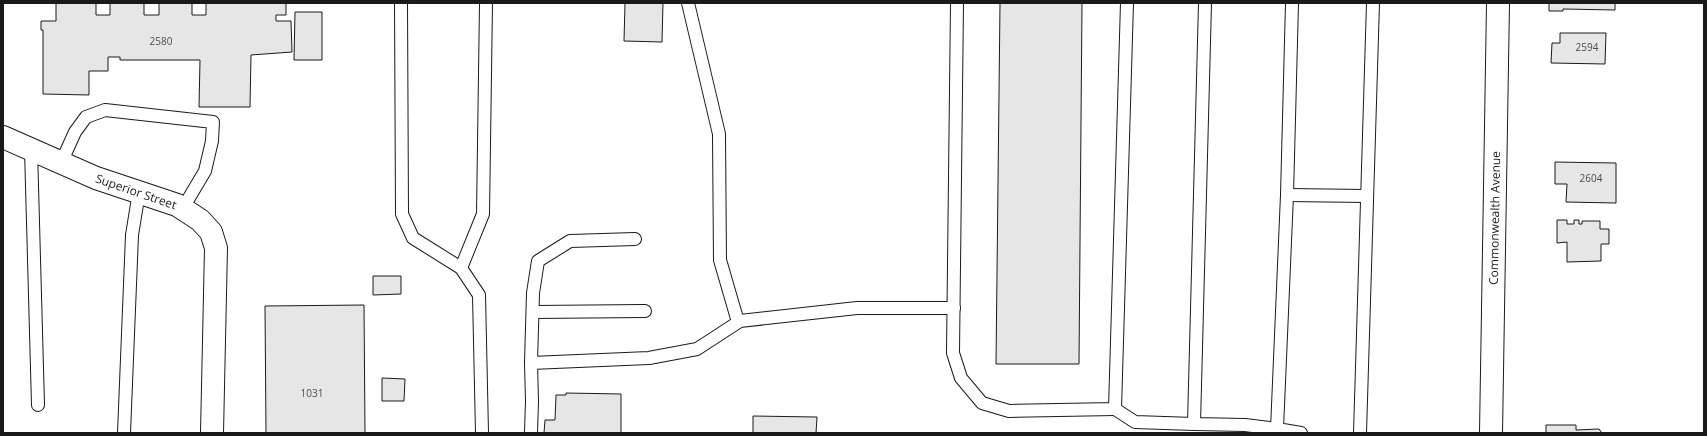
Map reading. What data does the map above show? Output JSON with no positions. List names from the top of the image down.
{
  "streets": {
    "street": ["Superior Street", "Commonwealth Avenue"]
  },
  "house_numbers": [
    "2580",
    "2594",
    "2604",
    "1031"
  ]
}
